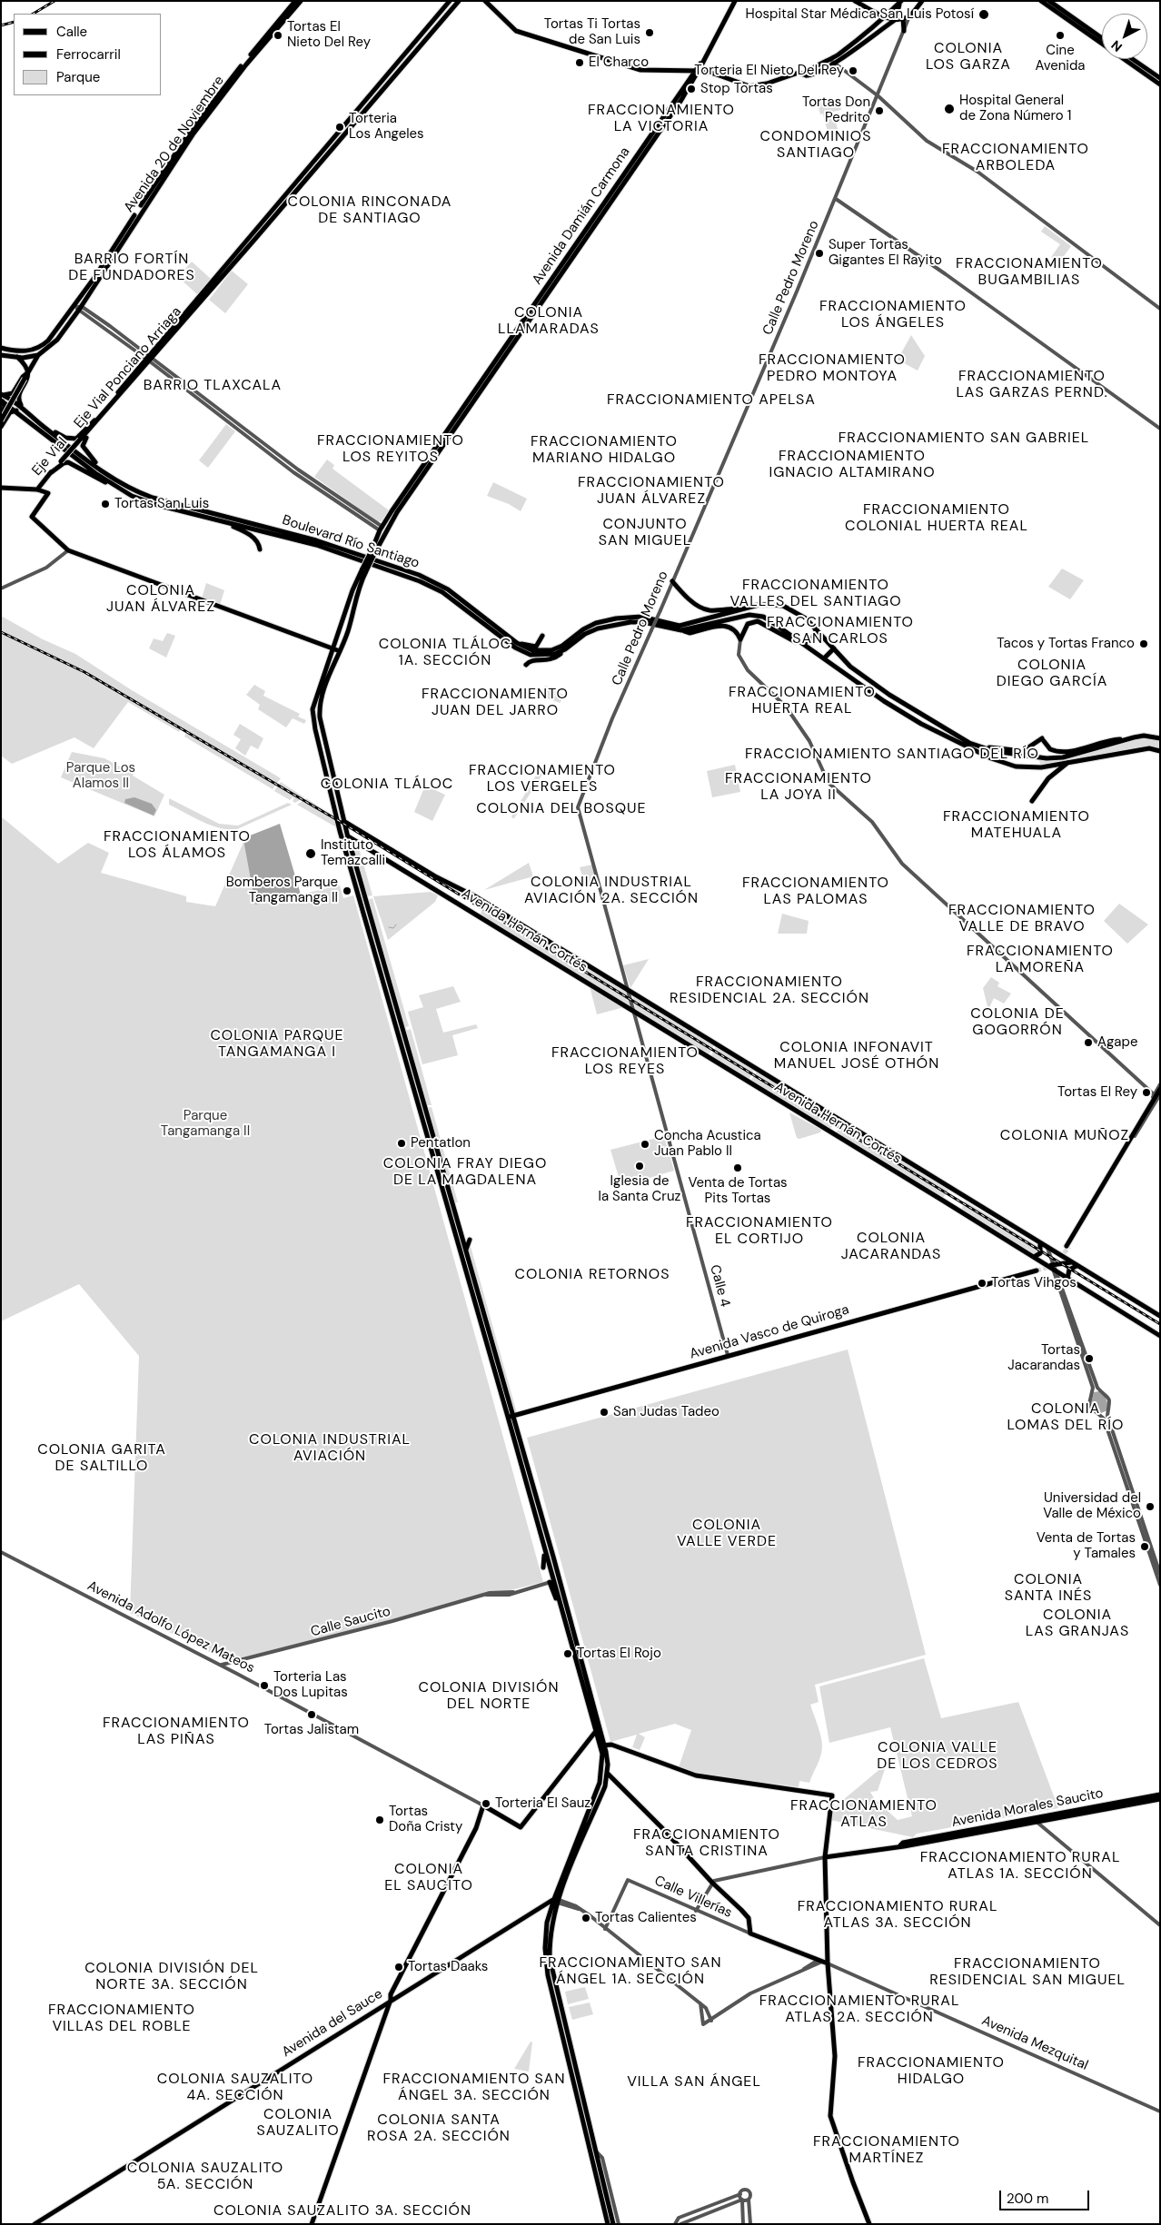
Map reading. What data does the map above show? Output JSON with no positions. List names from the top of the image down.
{
  "streets": {
    "main road": [
      "Avenida 20 de Noviembre",
      "Avenida Damián Carmona",
      "Eje Vial Ponciano Arriaga",
      "Eje Vial",
      "Boulevard Río Santiago",
      "Avenida Hernán Cortés",
      "Avenida Vasco de Quiroga",
      "Avenida Adolfo López Mateos",
      "Avenida Morales Saucito",
      "Avenida del Sauce",
      "Avenida Mezquital"
    ],
    "street": [
      "Calle Pedro Moreno",
      "Calle 4",
      "Calle Saucito",
      "Calle Villerías"
    ]
  },
  "crossings": [
    ["Calle Pedro Moreno", "Avenida Hernán Cortés"],
    ["Calle Pedro Moreno", "Calle 4"],
    ["Eje Vial Ponciano Arriaga", "Eje Vial"],
    ["Avenida Hernán Cortés", "Calle 4"],
    ["Calle 4", "Avenida Vasco de Quiroga"],
    ["Calle Saucito", "Avenida Adolfo López Mateos"],
    ["Calle Villerías", "Avenida Mezquital"]
  ],
  "districts": [
    "COLONIA LOS GARZA",
    "FRACCIONAMIENTO LA VICTORIA",
    "CONDOMINIOS SANTIAGO",
    "FRACCIONAMIENTO ARBOLEDA",
    "COLONIA RINCONADA DE SANTIAGO",
    "BARRIO FORTÍN DE FUNDADORES",
    "FRACCIONAMIENTO BUGAMBILIAS",
    "FRACCIONAMIENTO LOS ÁNGELES",
    "COLONIA LLAMARADAS",
    "FRACCIONAMIENTO PEDRO MONTOYA",
    "FRACCIONAMIENTO LAS GARZAS PERND.",
    "BARRIO TLAXCALA",
    "FRACCIONAMIENTO APELSA",
    "FRACCIONAMIENTO SAN GABRIEL",
    "FRACCIONAMIENTO LOS REYITOS",
    "FRACCIONAMIENTO MARIANO HIDALGO",
    "FRACCIONAMIENTO IGNACIO ALTAMIRANO",
    "FRACCIONAMIENTO JUAN ÁLVAREZ",
    "FRACCIONAMIENTO COLONIAL HUERTA REAL",
    "CONJUNTO SAN MIGUEL",
    "FRACCIONAMIENTO VALLES DEL SANTIAGO",
    "COLONIA JUAN ÁLVAREZ",
    "FRACCIONAMIENTO SAN CARLOS",
    "COLONIA TLÁLOC 1A. SECCIÓN",
    "COLONIA DIEGO GARCÍA",
    "FRACCIONAMIENTO HUERTA REAL",
    "FRACCIONAMIENTO JUAN DEL JARRO",
    "FRACCIONAMIENTO SANTIAGO DEL RÍO",
    "FRACCIONAMIENTO LOS VERGELES",
    "FRACCIONAMIENTO LA JOYA II",
    "COLONIA TLÁLOC",
    "COLONIA DEL BOSQUE",
    "FRACCIONAMIENTO MATEHUALA",
    "FRACCIONAMIENTO LOS ÁLAMOS",
    "COLONIA INDUSTRIAL AVIACIÓN 2A. SECCIÓN",
    "FRACCIONAMIENTO LAS PALOMAS",
    "FRACCIONAMIENTO VALLE DE BRAVO",
    "FRACCIONAMIENTO LA MOREÑA",
    "FRACCIONAMIENTO RESIDENCIAL 2A. SECCIÓN",
    "COLONIA DE GOGORRÓN",
    "COLONIA PARQUE TANGAMANGA I",
    "COLONIA INFONAVIT MANUEL JOSÉ OTHÓN",
    "FRACCIONAMIENTO LOS REYES",
    "COLONIA MUÑOZ",
    "COLONIA FRAY DIEGO DE LA MAGDALENA",
    "FRACCIONAMIENTO EL CORTIJO",
    "COLONIA JACARANDAS",
    "COLONIA RETORNOS",
    "COLONIA LOMAS DEL RÍO",
    "COLONIA INDUSTRIAL AVIACIÓN",
    "COLONIA GARITA DE SALTILLO",
    "COLONIA VALLE VERDE",
    "COLONIA SANTA INÉS",
    "COLONIA LAS GRANJAS",
    "COLONIA DIVISIÓN DEL NORTE",
    "FRACCIONAMIENTO LAS PIÑAS",
    "COLONIA VALLE DE LOS CEDROS",
    "FRACCIONAMIENTO ATLAS",
    "FRACCIONAMIENTO SANTA CRISTINA",
    "FRACCIONAMIENTO RURAL ATLAS 1A. SECCIÓN",
    "COLONIA EL SAUCITO",
    "FRACCIONAMIENTO RURAL ATLAS 3A. SECCIÓN",
    "FRACCIONAMIENTO SAN ÁNGEL 1A. SECCIÓN",
    "FRACCIONAMIENTO RESIDENCIAL SAN MIGUEL",
    "COLONIA DIVISIÓN DEL NORTE 3A. SECCIÓN",
    "FRACCIONAMIENTO RURAL ATLAS 2A. SECCIÓN",
    "FRACCIONAMIENTO VILLAS DEL ROBLE",
    "FRACCIONAMIENTO HIDALGO",
    "COLONIA SAUZALITO 4A. SECCIÓN",
    "FRACCIONAMIENTO SAN ÁNGEL 3A. SECCIÓN",
    "VILLA SAN ÁNGEL",
    "COLONIA SAUZALITO",
    "COLONIA SANTA ROSA 2A. SECCIÓN",
    "FRACCIONAMIENTO MARTÍNEZ",
    "COLONIA SAUZALITO 5A. SECCIÓN",
    "COLONIA SAUZALITO 3A. SECCIÓN"
  ],
  "parks": ["Parque Los Alamos II", "Parque Tangamanga II"],
  "places": [
    "Hospital Star Médica San Luis Potosí",
    "Tortas Ti Tortas de San Luis",
    "Tortas El Nieto Del Rey",
    "Cine Avenida",
    "El Charco",
    "Torteria El Nieto Del Rey",
    "Stop Tortas",
    "Hospital General de Zona Número 1",
    "Tortas Don Pedrito",
    "Torteria Los Angeles",
    "Super Tortas Gigantes El Rayito",
    "Tortas San Luis",
    "Tacos y Tortas Franco",
    "Instituto Temazcalli",
    "Bomberos Parque Tangamanga II",
    "Agape",
    "Tortas El Rey",
    "Pentatlon",
    "Concha Acustica Juan Pablo II",
    "Iglesia de la Santa Cruz",
    "Venta de Tortas Pits Tortas",
    "Tortas Vihgos",
    "Tortas Jacarandas",
    "San Judas Tadeo",
    "Universidad del Valle de México",
    "Venta de Tortas y Tamales",
    "Tortas El Rojo",
    "Torteria Las Dos Lupitas",
    "Tortas Jalistam",
    "Torteria El Sauz",
    "Tortas Doña Cristy",
    "Tortas Calientes",
    "Tortas Daaks"
  ],
  "legend": ["Calle", "Ferrocarril", "Parque"],
  "scale_bar": "200 m",
  "north": "bottom left"
}
